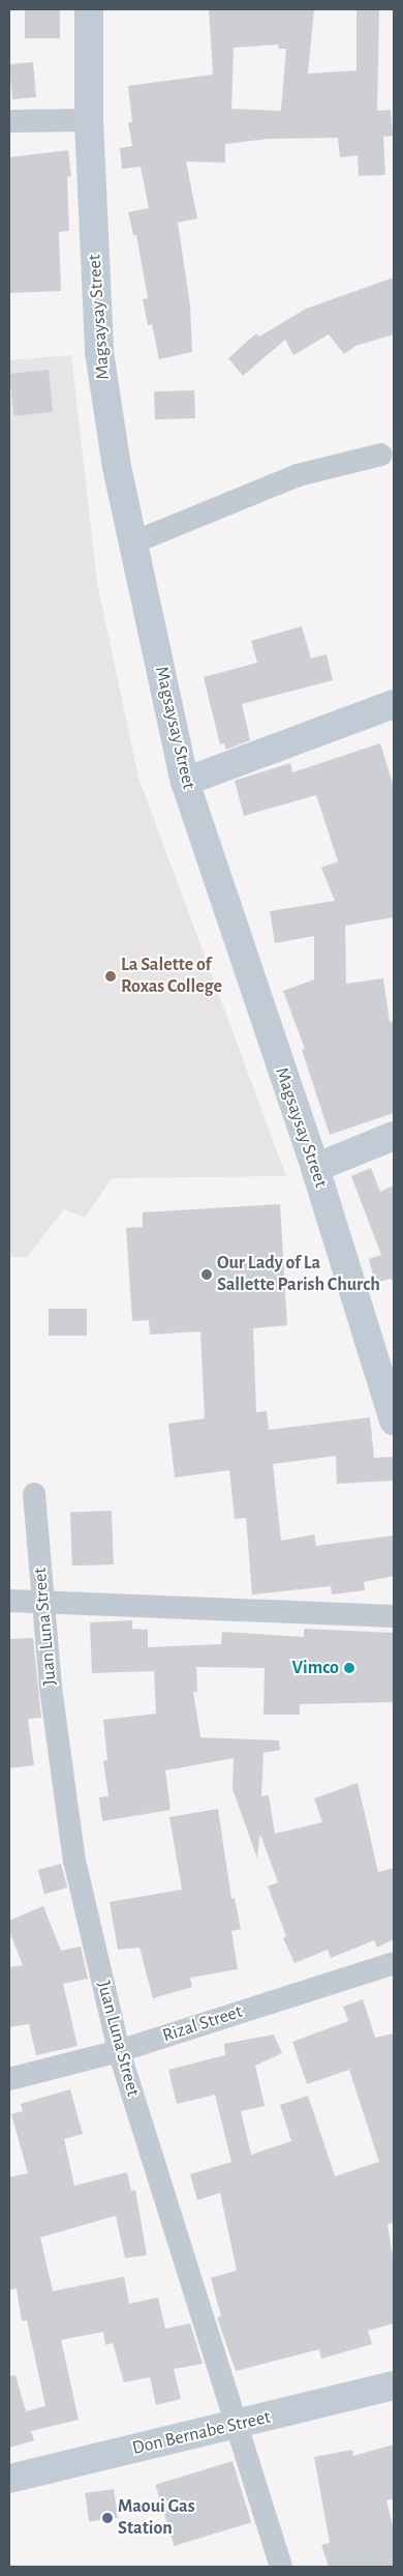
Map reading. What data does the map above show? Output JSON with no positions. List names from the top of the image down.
{
  "streets": {
    "street": [
      "Magsaysay Street",
      "Juan Luna Street",
      "Rizal Street",
      "Don Bernabe Street"
    ]
  },
  "crossings": [
    ["Juan Luna Street", "Rizal Street"],
    ["Juan Luna Street", "Don Bernabe Street"]
  ],
  "places": [
    "La Salette of Roxas College",
    "Our Lady of La Sallette Parish Church",
    "Vimco",
    "Maoui Gas Station"
  ]
}
